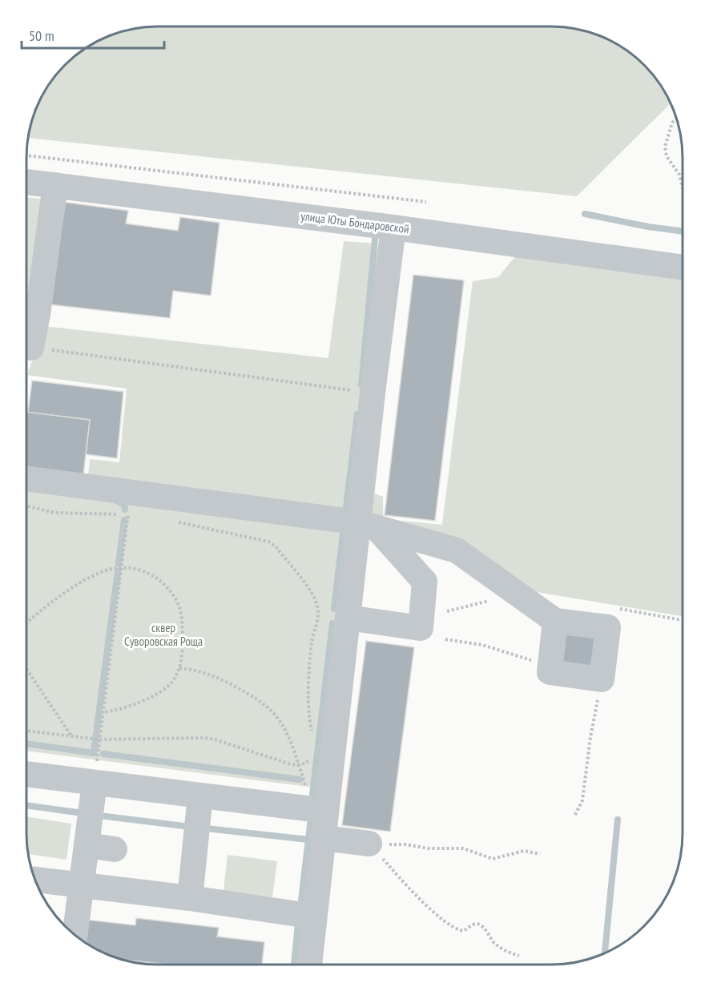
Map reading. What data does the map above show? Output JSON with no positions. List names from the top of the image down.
{
  "streets": {
    "street": ["улица Юты Бондаровской"]
  },
  "parks": ["сквер Суворовская Роща"],
  "scale_bar": "50 m"
}
